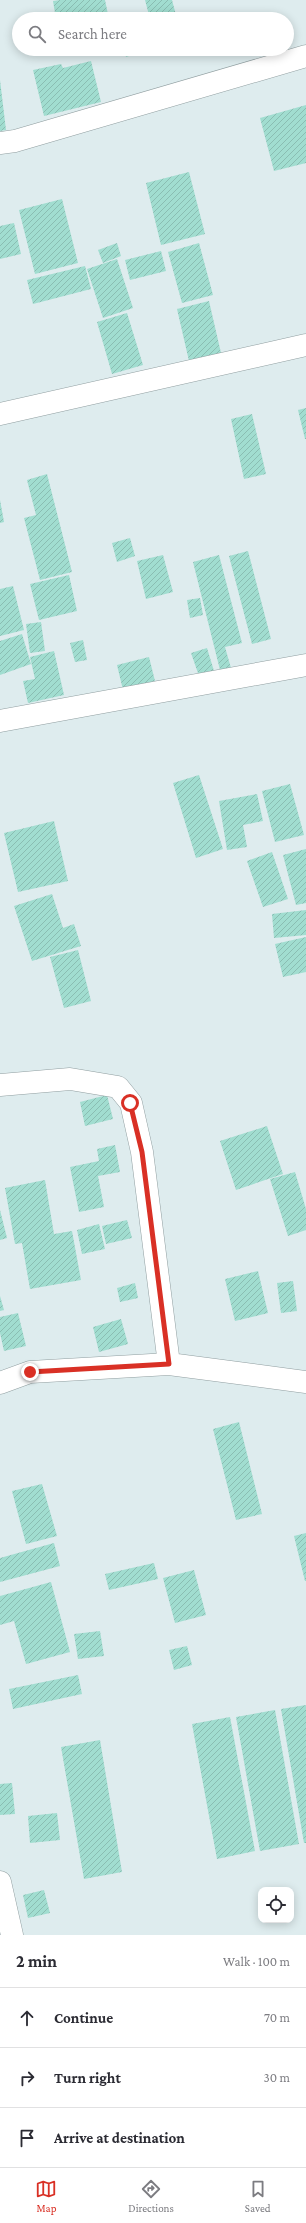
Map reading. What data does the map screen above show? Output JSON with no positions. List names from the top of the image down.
{
  "page": {
    "search": "Search here",
    "heading": ["2 min", "Walk · 100 m"],
    "list": [
      ["Continue", "70 m"],
      ["Turn right", "30 m"],
      "Arrive at destination"
    ],
    "nav": ["Map", "Directions", "Saved"]
  }
}
